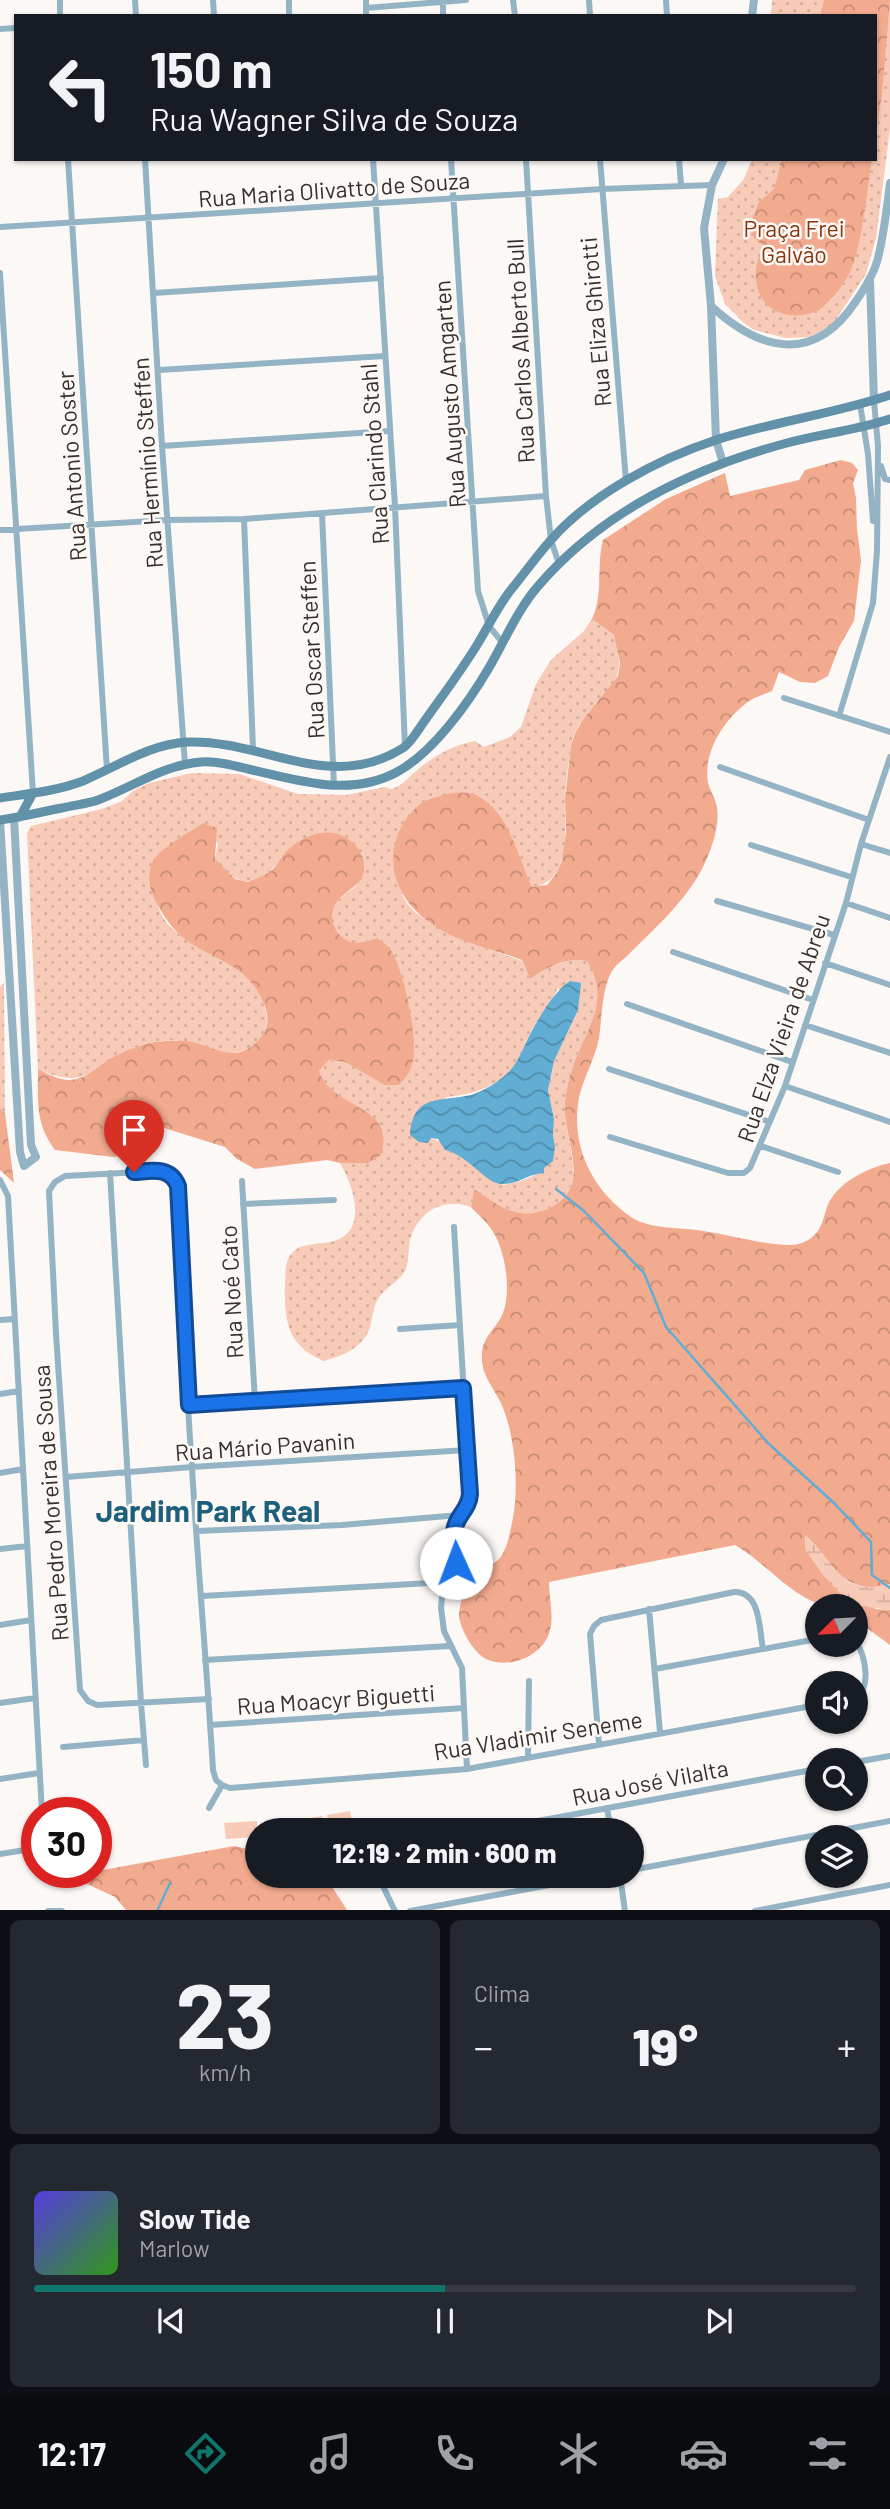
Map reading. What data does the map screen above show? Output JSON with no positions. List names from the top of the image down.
{
  "streets": {
    "street": [
      "Rua Maria Olivatto de Souza",
      "Rua Eliza Ghirotti",
      "Rua Carlos Alberto Bull",
      "Rua Augusto Amgarten",
      "Rua Clarindo Stahl",
      "Rua Hermínio Steffen",
      "Rua Antonio Soster",
      "Rua Oscar Steffen",
      "Rua Elza Vieira de Abreu",
      "Rua Noé Cato",
      "Rua Mário Pavanin",
      "Rua Pedro Moreira de Sousa",
      "Rua Moacyr Biguetti",
      "Rua Vladimir Seneme",
      "Rua José Vilalta"
    ]
  },
  "crossings": [
    ["Rua Maria Olivatto de Souza", "Rua Eliza Ghirotti"],
    ["Rua Maria Olivatto de Souza", "Rua Carlos Alberto Bull"],
    ["Rua Maria Olivatto de Souza", "Rua Augusto Amgarten"],
    ["Rua Maria Olivatto de Souza", "Rua Clarindo Stahl"],
    ["Rua Maria Olivatto de Souza", "Rua Hermínio Steffen"],
    ["Rua Maria Olivatto de Souza", "Rua Antonio Soster"],
    ["Rua Mário Pavanin", "Rua Pedro Moreira de Sousa"]
  ],
  "districts": ["Jardim Park Real"],
  "parks": ["Praça Frei Galvão"],
  "north": "bottom left",
  "page": {
    "turn": ["150 m", "Rua Wagner Silva de Souza"],
    "limit": "30",
    "trip": "12:19 · 2 min · 600 m",
    "tile": [
      ["23", "km/h"],
      "Clima"
    ],
    "heat": ["−", "19°", "+"],
    "song": ["Slow Tide", "Marlow"],
    "tabs": "12:17"
  }
}
